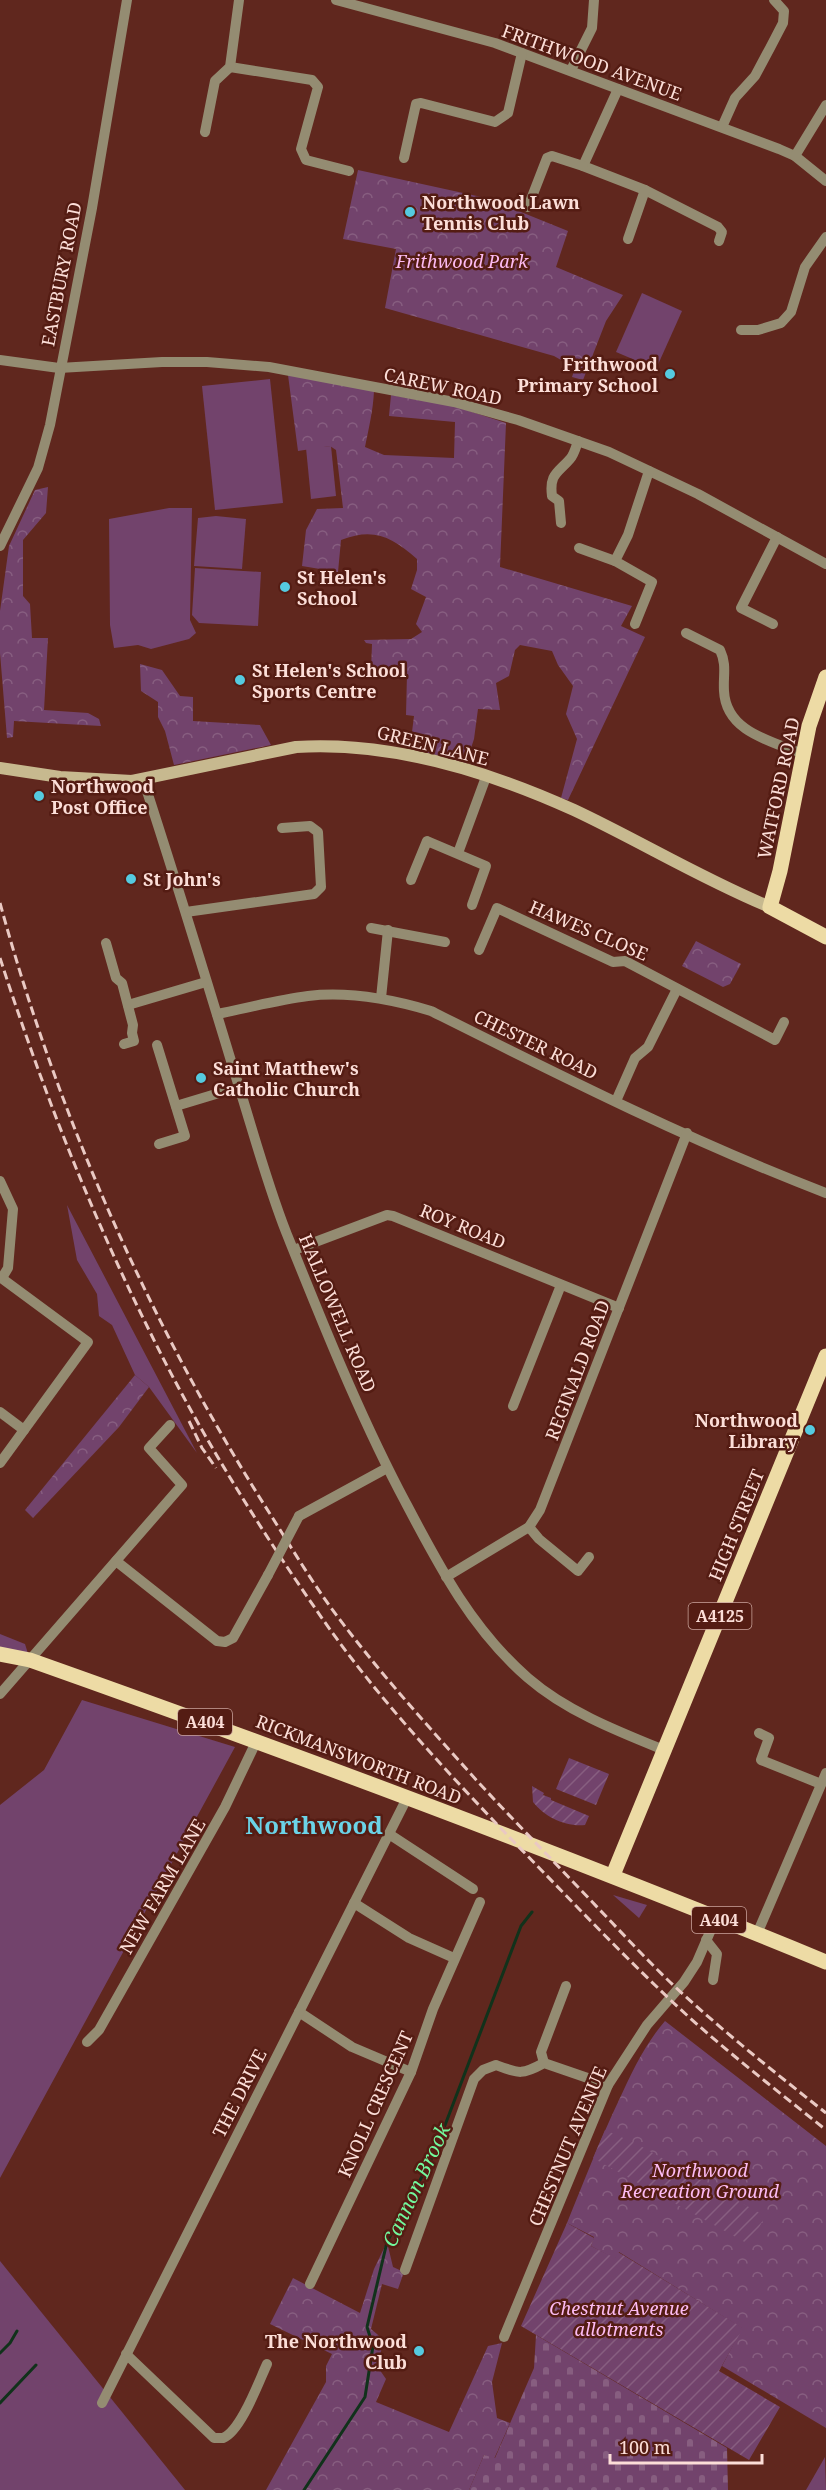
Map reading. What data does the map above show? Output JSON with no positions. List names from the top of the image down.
{
  "streets": {
    "main road": [
      "GREEN LANE",
      "WATFORD ROAD",
      "HIGH STREET",
      "A4125",
      "A404",
      "RICKMANSWORTH ROAD"
    ],
    "street": [
      "FRITHWOOD AVENUE",
      "EASTBURY ROAD",
      "CAREW ROAD",
      "HAWES CLOSE",
      "CHESTER ROAD",
      "ROY ROAD",
      "HALLOWELL ROAD",
      "REGINALD ROAD",
      "NEW FARM LANE",
      "THE DRIVE",
      "KNOLL CRESCENT",
      "CHESTNUT AVENUE"
    ]
  },
  "crossings": [
    ["EASTBURY ROAD", "CAREW ROAD"],
    ["GREEN LANE", "WATFORD ROAD"],
    ["GREEN LANE", "HALLOWELL ROAD"],
    ["CHESTER ROAD", "HALLOWELL ROAD"],
    ["CHESTER ROAD", "REGINALD ROAD"],
    ["ROY ROAD", "HALLOWELL ROAD"],
    ["ROY ROAD", "REGINALD ROAD"],
    ["HALLOWELL ROAD", "REGINALD ROAD"],
    ["HALLOWELL ROAD", "HIGH STREET"],
    ["HIGH STREET", "A404"],
    ["HIGH STREET", "RICKMANSWORTH ROAD"],
    ["A404", "RICKMANSWORTH ROAD"],
    ["A404", "CHESTNUT AVENUE"],
    ["RICKMANSWORTH ROAD", "NEW FARM LANE"],
    ["RICKMANSWORTH ROAD", "THE DRIVE"]
  ],
  "districts": ["Northwood"],
  "water": ["Cannon Brook"],
  "parks": ["Frithwood Park", "Northwood Recreation Ground", "Chestnut Avenue allotments"],
  "places": [
    "Northwood Lawn Tennis Club",
    "Frithwood Primary School",
    "St Helen's School",
    "St Helen's School Sports Centre",
    "Northwood Post Office",
    "St John's",
    "Saint Matthew's Catholic Church",
    "Northwood Library",
    "The Northwood Club"
  ],
  "scale_bar": "100 m"
}
